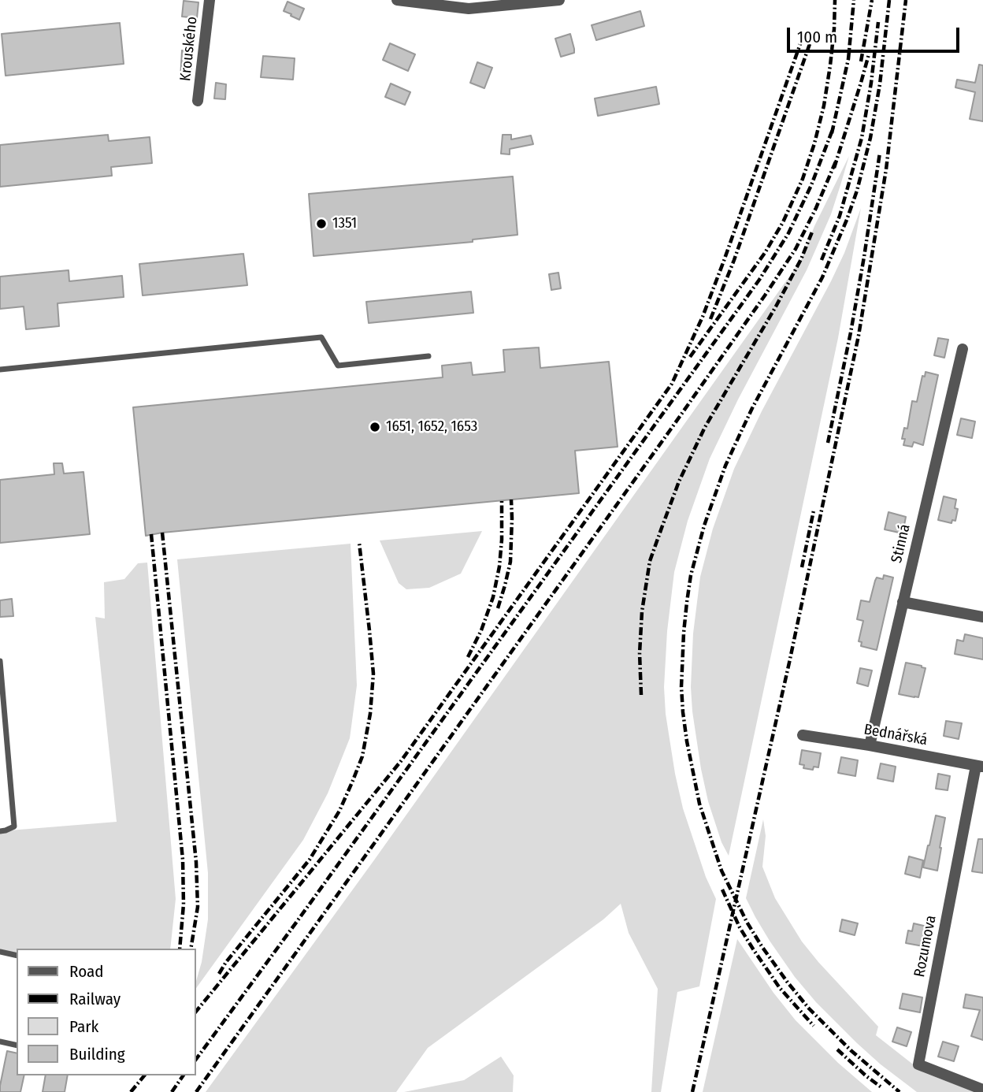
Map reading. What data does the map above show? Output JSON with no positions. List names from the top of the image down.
{
  "streets": {
    "street": [
      "Krouského",
      "Stinná",
      "Bednářská",
      "Rozumova"
    ]
  },
  "crossings": [
    ["Stinná", "Bednářská"],
    ["Bednářská", "Rozumova"]
  ],
  "places": ["1351", "1651, 1652, 1653"],
  "legend": [
    "Road",
    "Railway",
    "Park",
    "Building"
  ],
  "scale_bar": "100 m"
}
